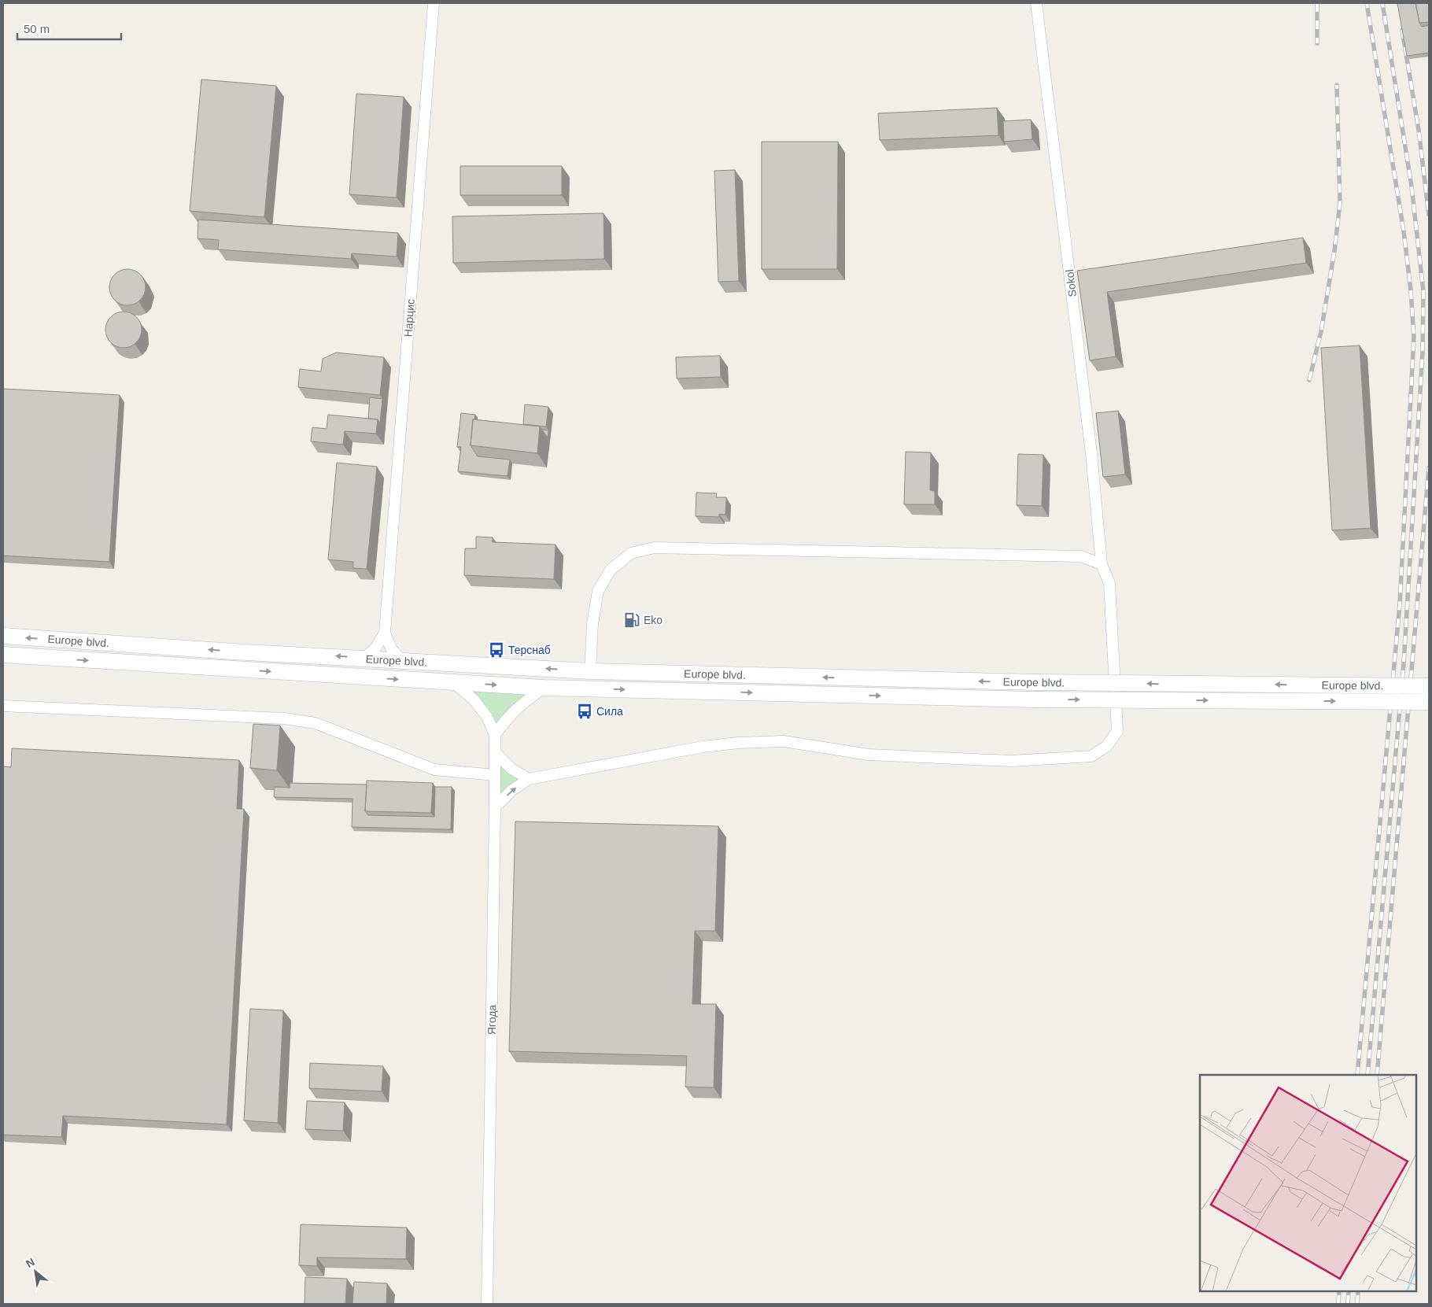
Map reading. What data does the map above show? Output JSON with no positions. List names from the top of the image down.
{
  "streets": {
    "main road": ["Europe blvd."],
    "street": ["Sokol", "Нарцис", "Ягода"]
  },
  "places": {
    "fuel station": ["Eko"],
    "bus stop": ["Терснаб", "Сила"]
  },
  "scale_bar": "50 m",
  "north": "top left"
}
